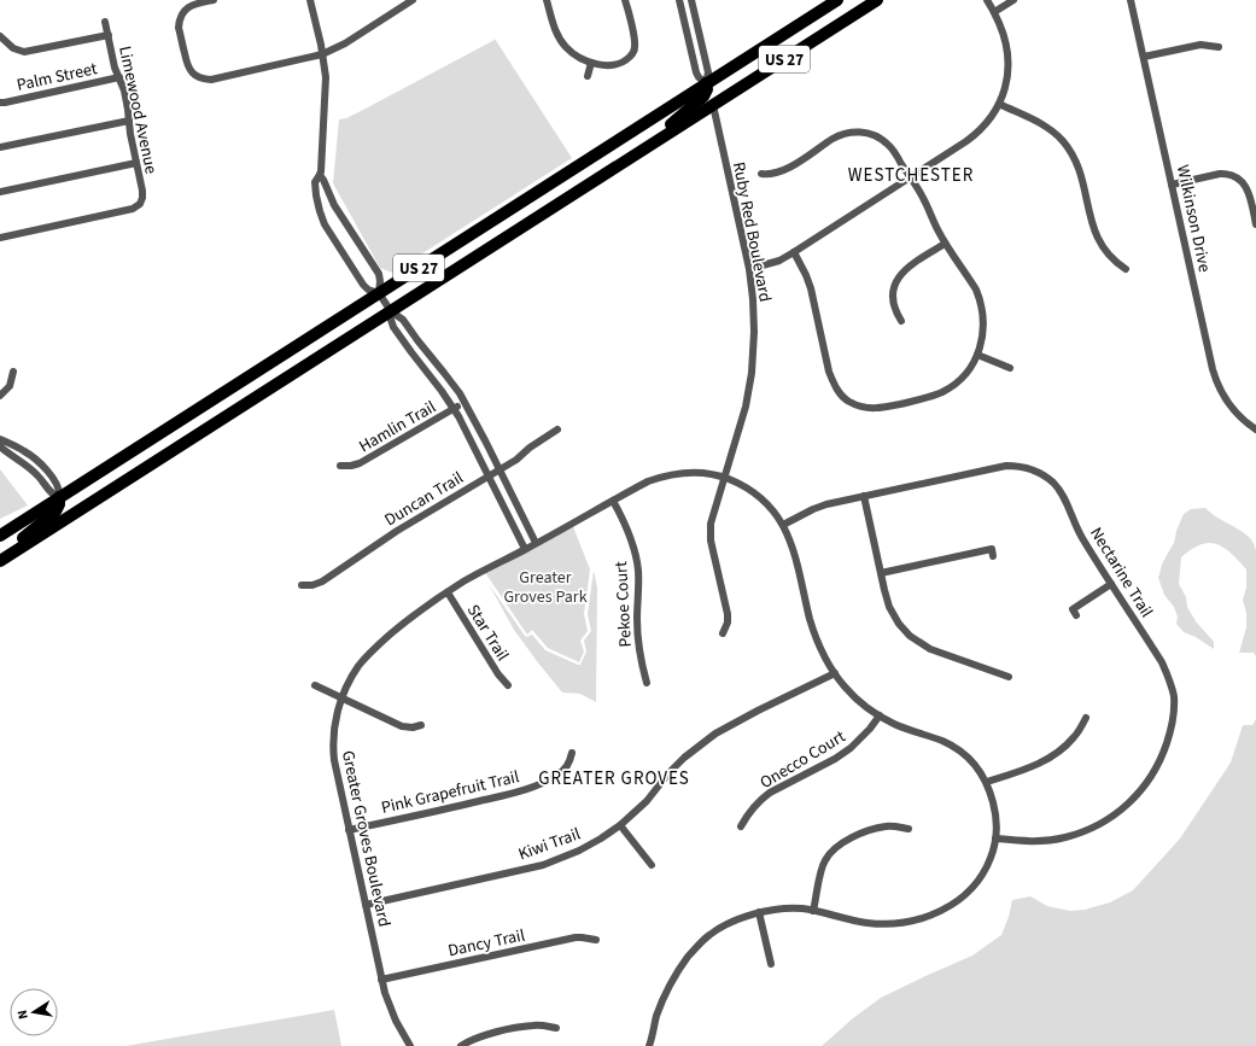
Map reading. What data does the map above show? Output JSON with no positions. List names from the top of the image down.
{
  "streets": {
    "highway": ["US 27"],
    "street": [
      "Palm Street",
      "Limewood Avenue",
      "Wilkinson Drive",
      "Ruby Red Boulevard",
      "Hamlin Trail",
      "Duncan Trail",
      "Nectarine Trail",
      "Pekoe Court",
      "Star Trail",
      "Onecco Court",
      "Pink Grapefruit Trail",
      "Greater Groves Boulevard",
      "Kiwi Trail",
      "Dancy Trail"
    ]
  },
  "crossings": [
    ["US 27", "Ruby Red Boulevard"],
    ["Palm Street", "Limewood Avenue"],
    ["Ruby Red Boulevard", "Greater Groves Boulevard"],
    ["Nectarine Trail", "Greater Groves Boulevard"],
    ["Pekoe Court", "Greater Groves Boulevard"],
    ["Star Trail", "Greater Groves Boulevard"],
    ["Onecco Court", "Greater Groves Boulevard"],
    ["Pink Grapefruit Trail", "Greater Groves Boulevard"],
    ["Greater Groves Boulevard", "Kiwi Trail"],
    ["Greater Groves Boulevard", "Dancy Trail"]
  ],
  "districts": ["WESTCHESTER", "GREATER GROVES"],
  "parks": ["Greater Groves Park"],
  "north": "left"
}
